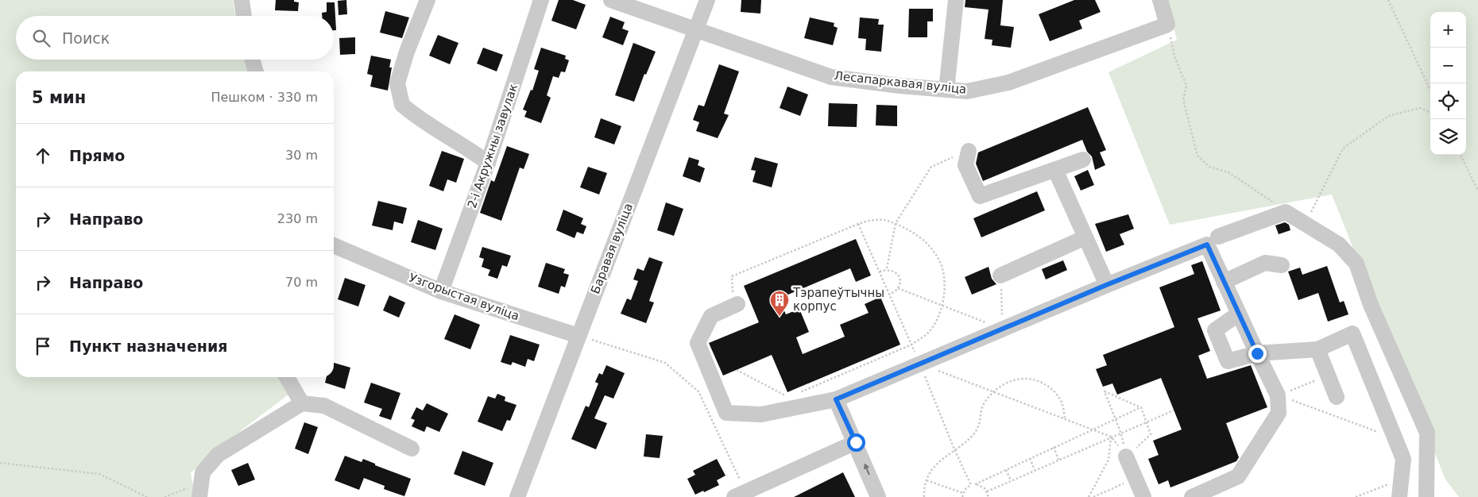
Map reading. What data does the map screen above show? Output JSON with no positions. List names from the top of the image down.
{
  "streets": {
    "street": [
      "Лесапаркавая вуліца",
      "2-і Акружны завулак",
      "Баравая вуліца",
      "Узгорыстая вуліца"
    ]
  },
  "crossings": [
    ["Лесапаркавая вуліца", "Баравая вуліца"],
    ["2-і Акружны завулак", "Узгорыстая вуліца"],
    ["Баравая вуліца", "Узгорыстая вуліца"]
  ],
  "places": {
    "building": ["Тэрапеўтычны корпус"]
  },
  "page": {
    "map_buttons": ["+", "−"],
    "search": "Поиск",
    "heading": ["5 мин", "Пешком · 330 m"],
    "list": [
      ["Прямо", "30 m"],
      ["Направо", "230 m"],
      ["Направо", "70 m"],
      "Пункт назначения"
    ]
  }
}
